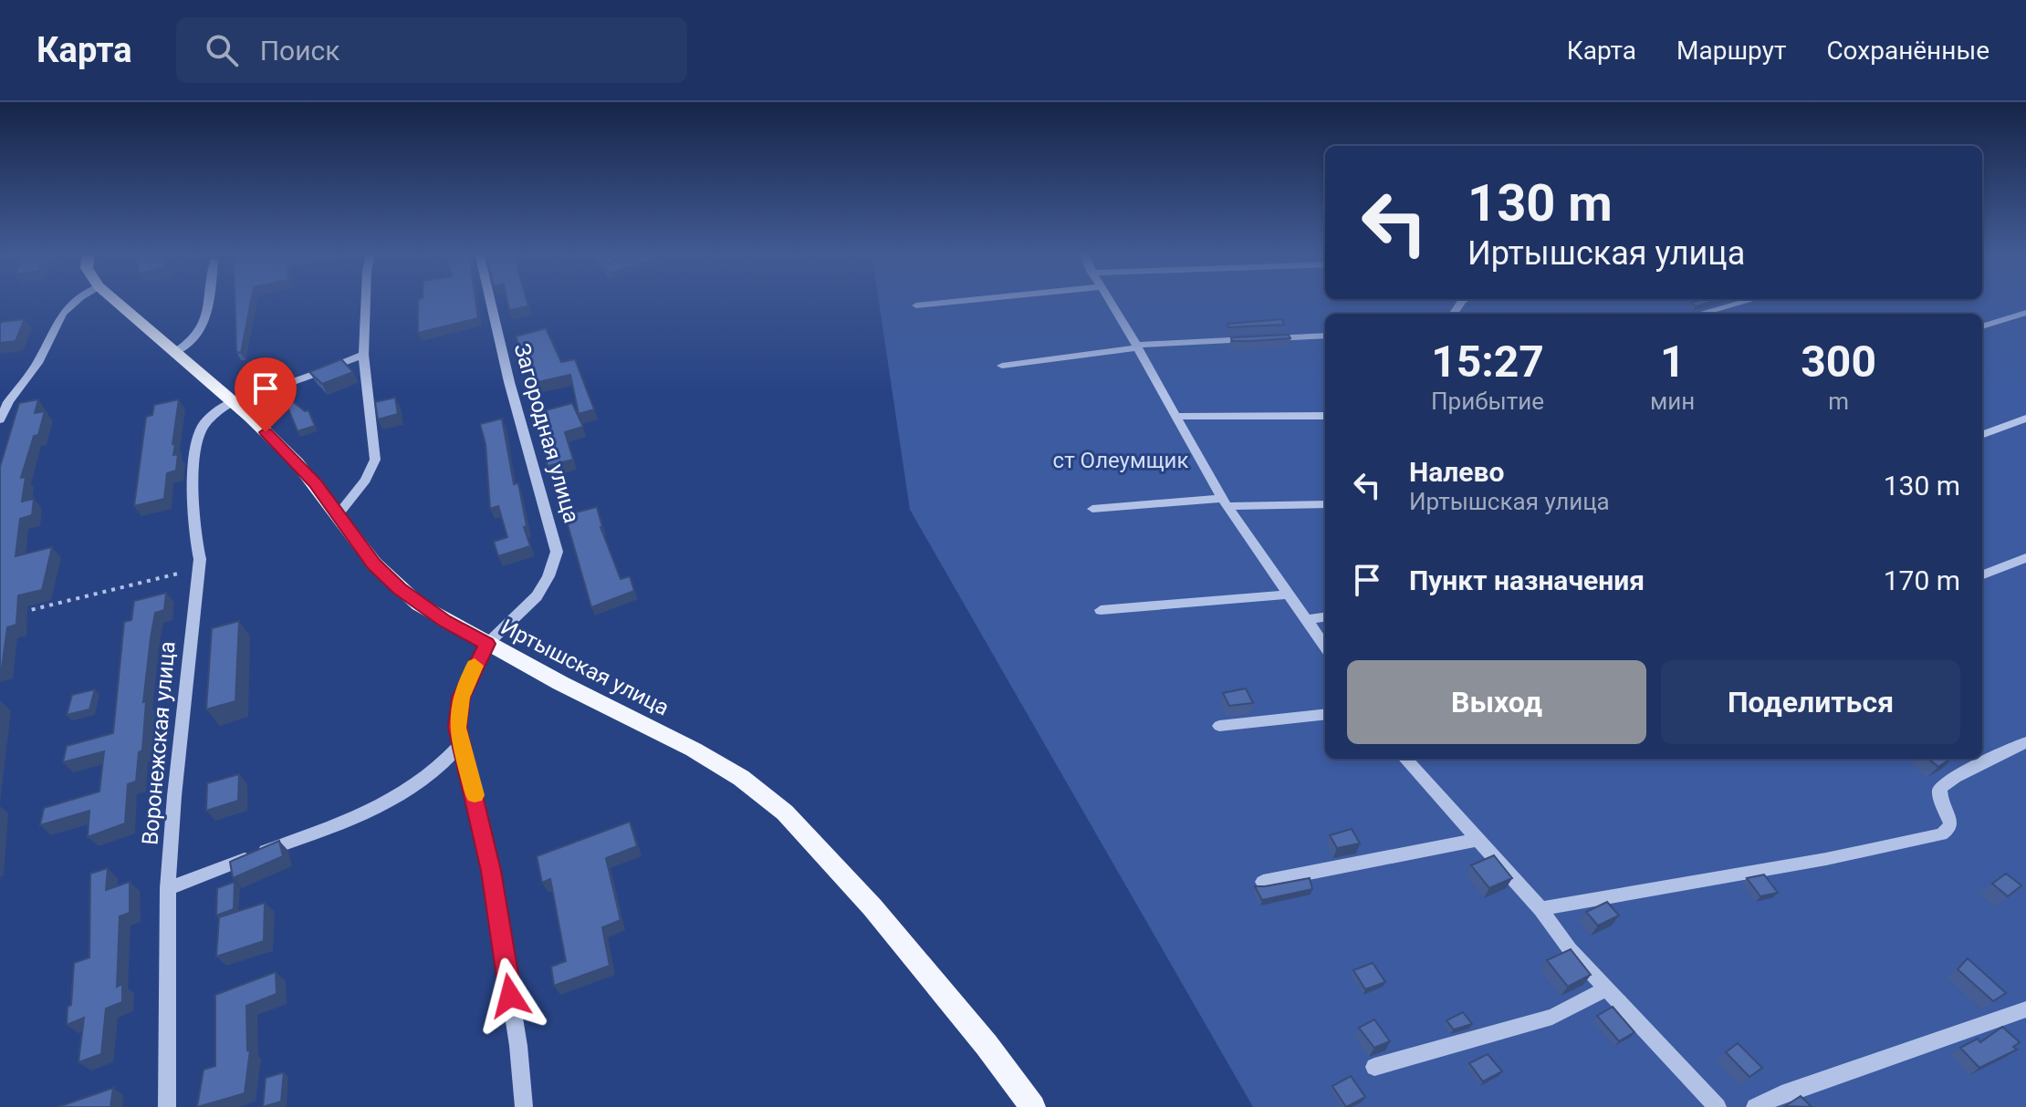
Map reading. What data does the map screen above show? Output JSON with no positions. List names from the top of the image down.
{
  "streets": {
    "main road": ["Иртышская улица"],
    "street": ["Загородная улица", "Воронежская улица"]
  },
  "crossings": [
    ["Загородная улица", "Иртышская улица"],
    ["Иртышская улица", "Воронежская улица"]
  ],
  "parks": ["ст Олеумщик"],
  "page": {
    "header": "Карта",
    "search": "Поиск",
    "nav": ["Карта", "Маршрут", "Сохранённые"],
    "turn": ["130 m", "Иртышская улица"],
    "eta": [
      "15:27",
      "Прибытие",
      "1",
      "мин",
      "300",
      "m"
    ],
    "list": [
      {
        "name": "Налево",
        "note": "Иртышская улица",
        "value": "130 m"
      },
      {
        "name": "Пункт назначения",
        "value": "170 m"
      }
    ],
    "buttons": ["Выход", "Поделиться"]
  }
}
